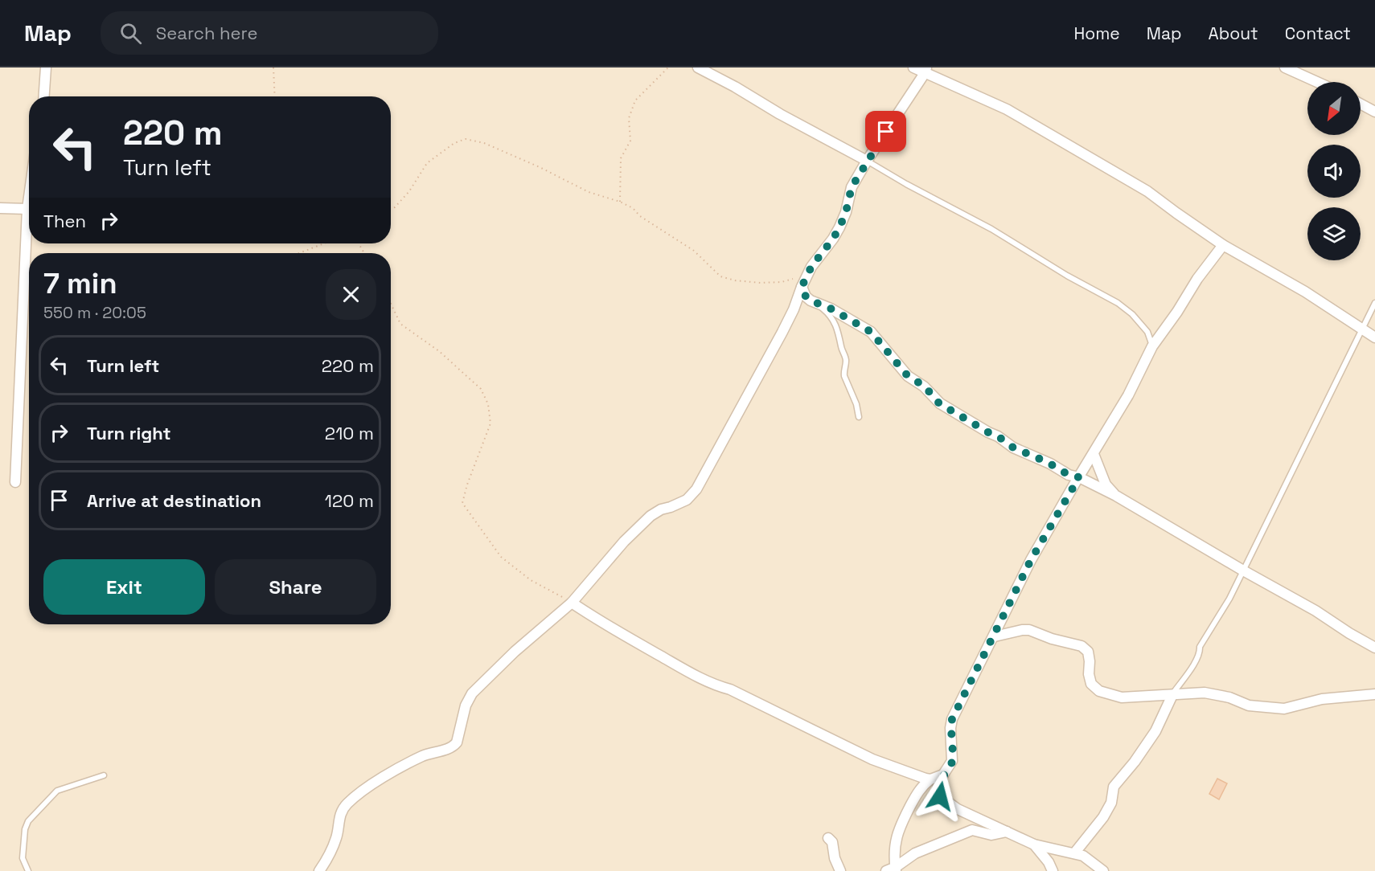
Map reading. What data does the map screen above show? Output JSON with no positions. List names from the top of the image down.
{
  "north": "bottom left",
  "page": {
    "header": "Map",
    "search": "Search here",
    "nav": [
      "Home",
      "Map",
      "About",
      "Contact"
    ],
    "turn": ["220 m", "Turn left"],
    "then": "Then",
    "heading": ["7 min", "550 m · 20:05"],
    "list": [
      {
        "name": "Turn left",
        "value": "220 m"
      },
      {
        "name": "Turn right",
        "value": "210 m"
      },
      {
        "name": "Arrive at destination",
        "value": "120 m"
      }
    ],
    "buttons": ["Exit", "Share"]
  }
}
